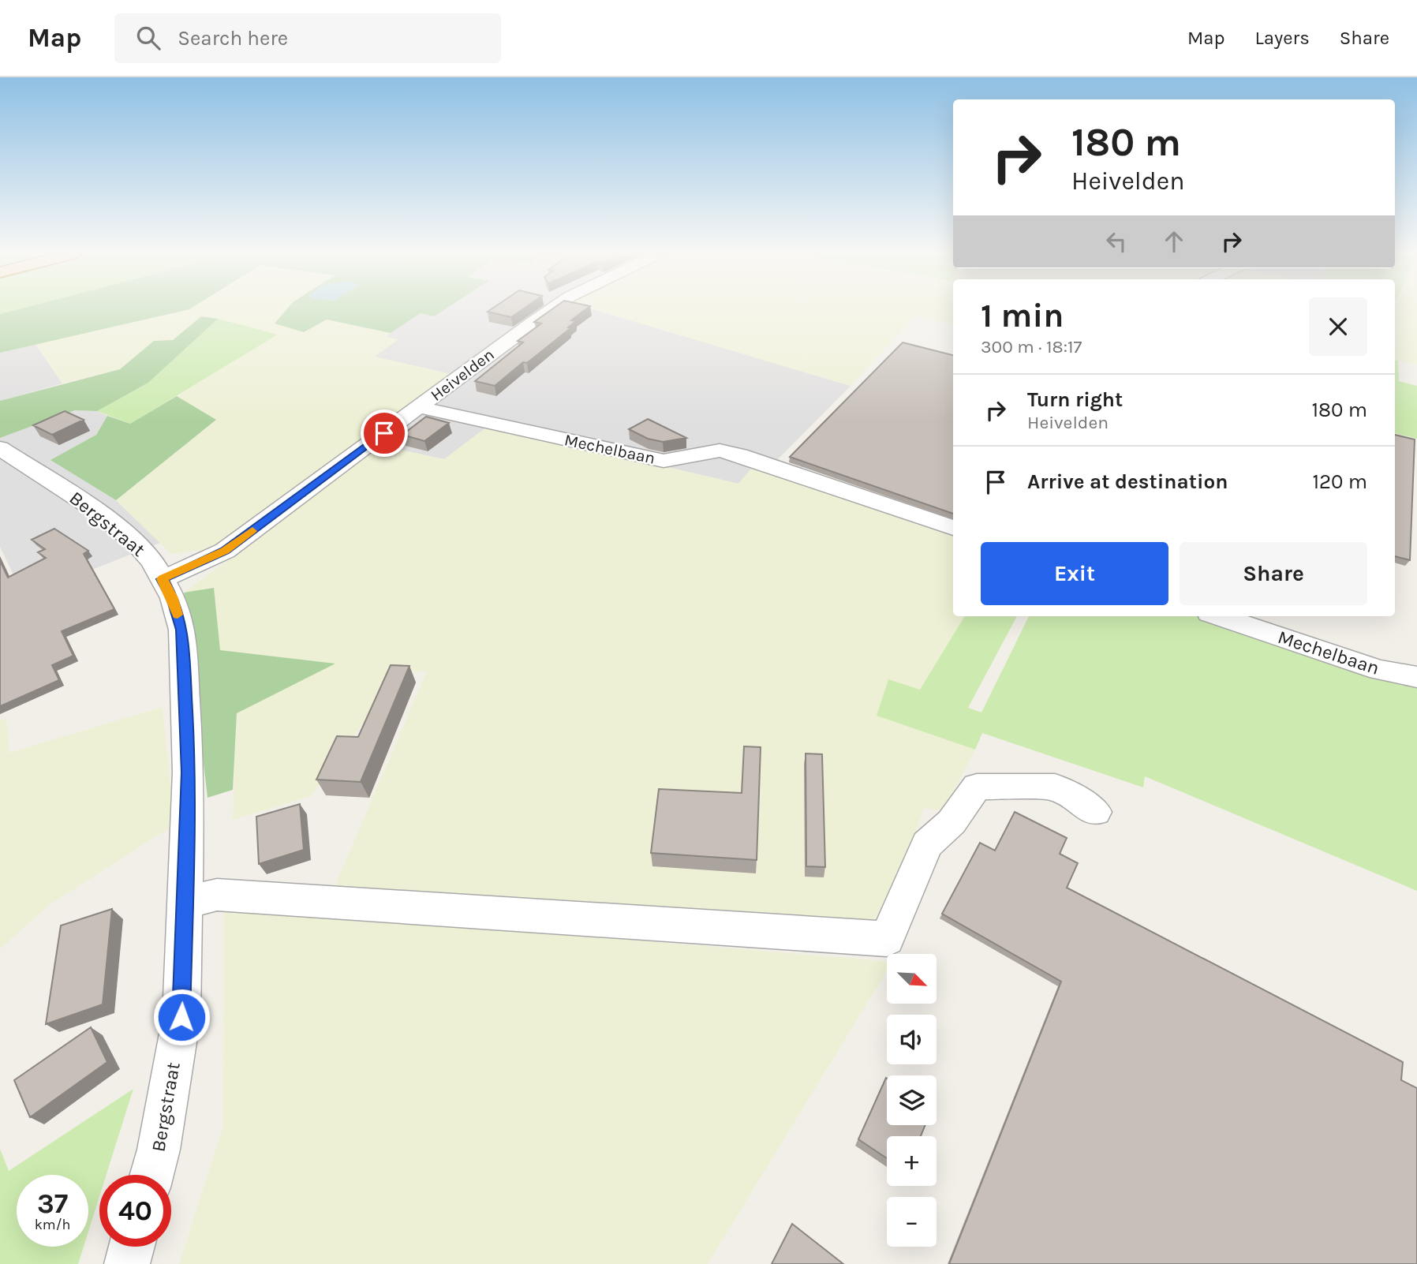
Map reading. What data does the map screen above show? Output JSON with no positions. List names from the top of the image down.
{
  "streets": {
    "street": ["Heivelden", "Mechelbaan", "Bergstraat"]
  },
  "crossings": [
    ["Heivelden", "Mechelbaan"],
    ["Heivelden", "Bergstraat"]
  ],
  "north": "bottom right",
  "page": {
    "header": "Map",
    "search": "Search here",
    "nav": ["Map", "Layers", "Share"],
    "turn": ["180 m", "Heivelden"],
    "heading": ["1 min", "300 m · 18:17"],
    "list": [
      {
        "name": "Turn right",
        "note": "Heivelden",
        "value": "180 m"
      },
      {
        "name": "Arrive at destination",
        "value": "120 m"
      }
    ],
    "buttons": ["Exit", "Share"],
    "map_buttons": ["+", "−"],
    "speed": "37 km/h",
    "limit": "40"
  }
}
